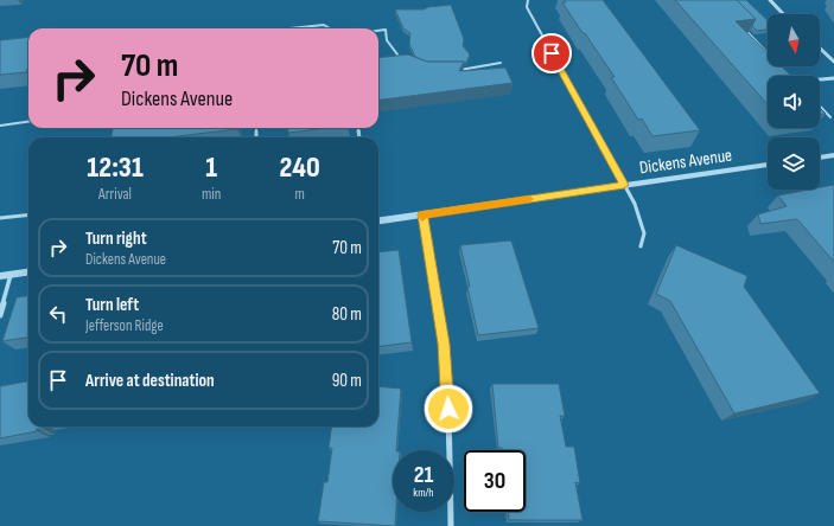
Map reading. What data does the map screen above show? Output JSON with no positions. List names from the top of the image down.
{
  "streets": {
    "street": ["Dickens Avenue"]
  },
  "north": "bottom",
  "page": {
    "turn": ["70 m", "Dickens Avenue"],
    "eta": [
      "12:31",
      "Arrival",
      "1",
      "min",
      "240",
      "m"
    ],
    "list": [
      {
        "name": "Turn right",
        "note": "Dickens Avenue",
        "value": "70 m"
      },
      {
        "name": "Turn left",
        "note": "Jefferson Ridge",
        "value": "80 m"
      },
      {
        "name": "Arrive at destination",
        "value": "90 m"
      }
    ],
    "speed": "21 km/h",
    "limit": "30"
  }
}
